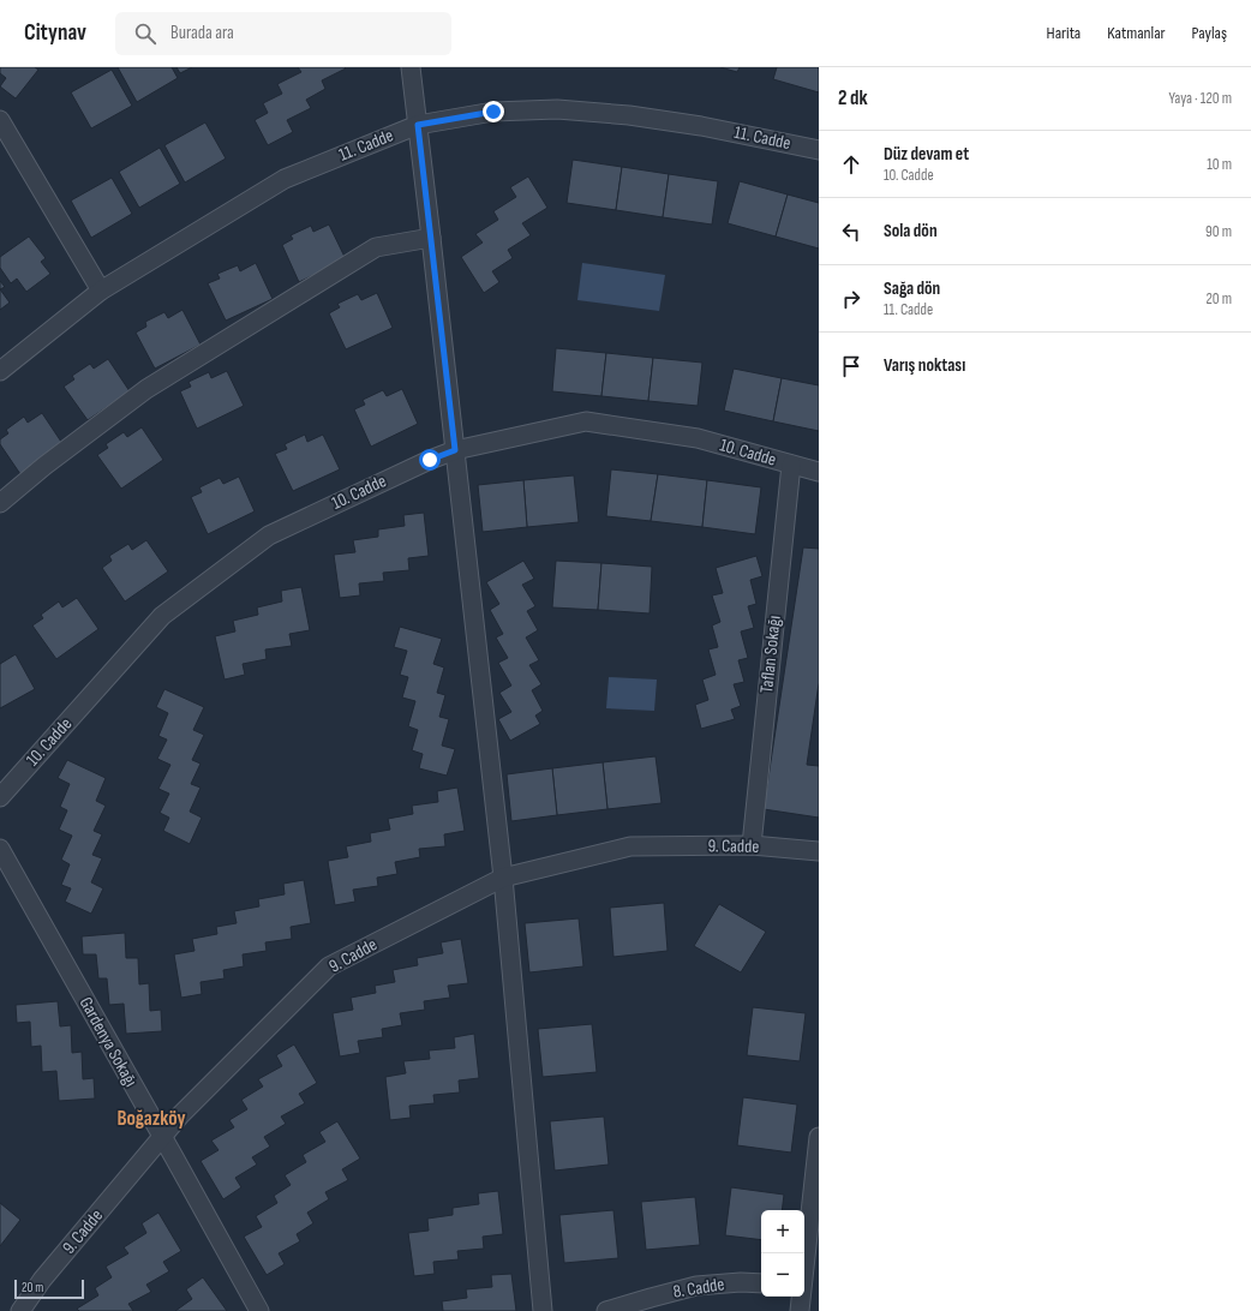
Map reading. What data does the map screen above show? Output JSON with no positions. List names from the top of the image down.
{
  "streets": {
    "street": [
      "11. Cadde",
      "10. Cadde",
      "Taflan Sokağı",
      "9. Cadde",
      "Gardenya Sokağı",
      "8. Cadde"
    ]
  },
  "crossings": [
    ["10. Cadde", "Taflan Sokağı"],
    ["Taflan Sokağı", "9. Cadde"],
    ["9. Cadde", "Gardenya Sokağı"]
  ],
  "districts": ["Boğazköy"],
  "scale_bar": "20 m",
  "page": {
    "header": "Citynav",
    "search": "Burada ara",
    "nav": ["Harita", "Katmanlar", "Paylaş"],
    "heading": ["2 dk", "Yaya · 120 m"],
    "list": [
      ["Düz devam et", "10. Cadde", "10 m"],
      ["Sola dön", "90 m"],
      ["Sağa dön", "11. Cadde", "20 m"],
      "Varış noktası"
    ],
    "map_buttons": ["+", "−"],
    "scale": "20 m"
  }
}
